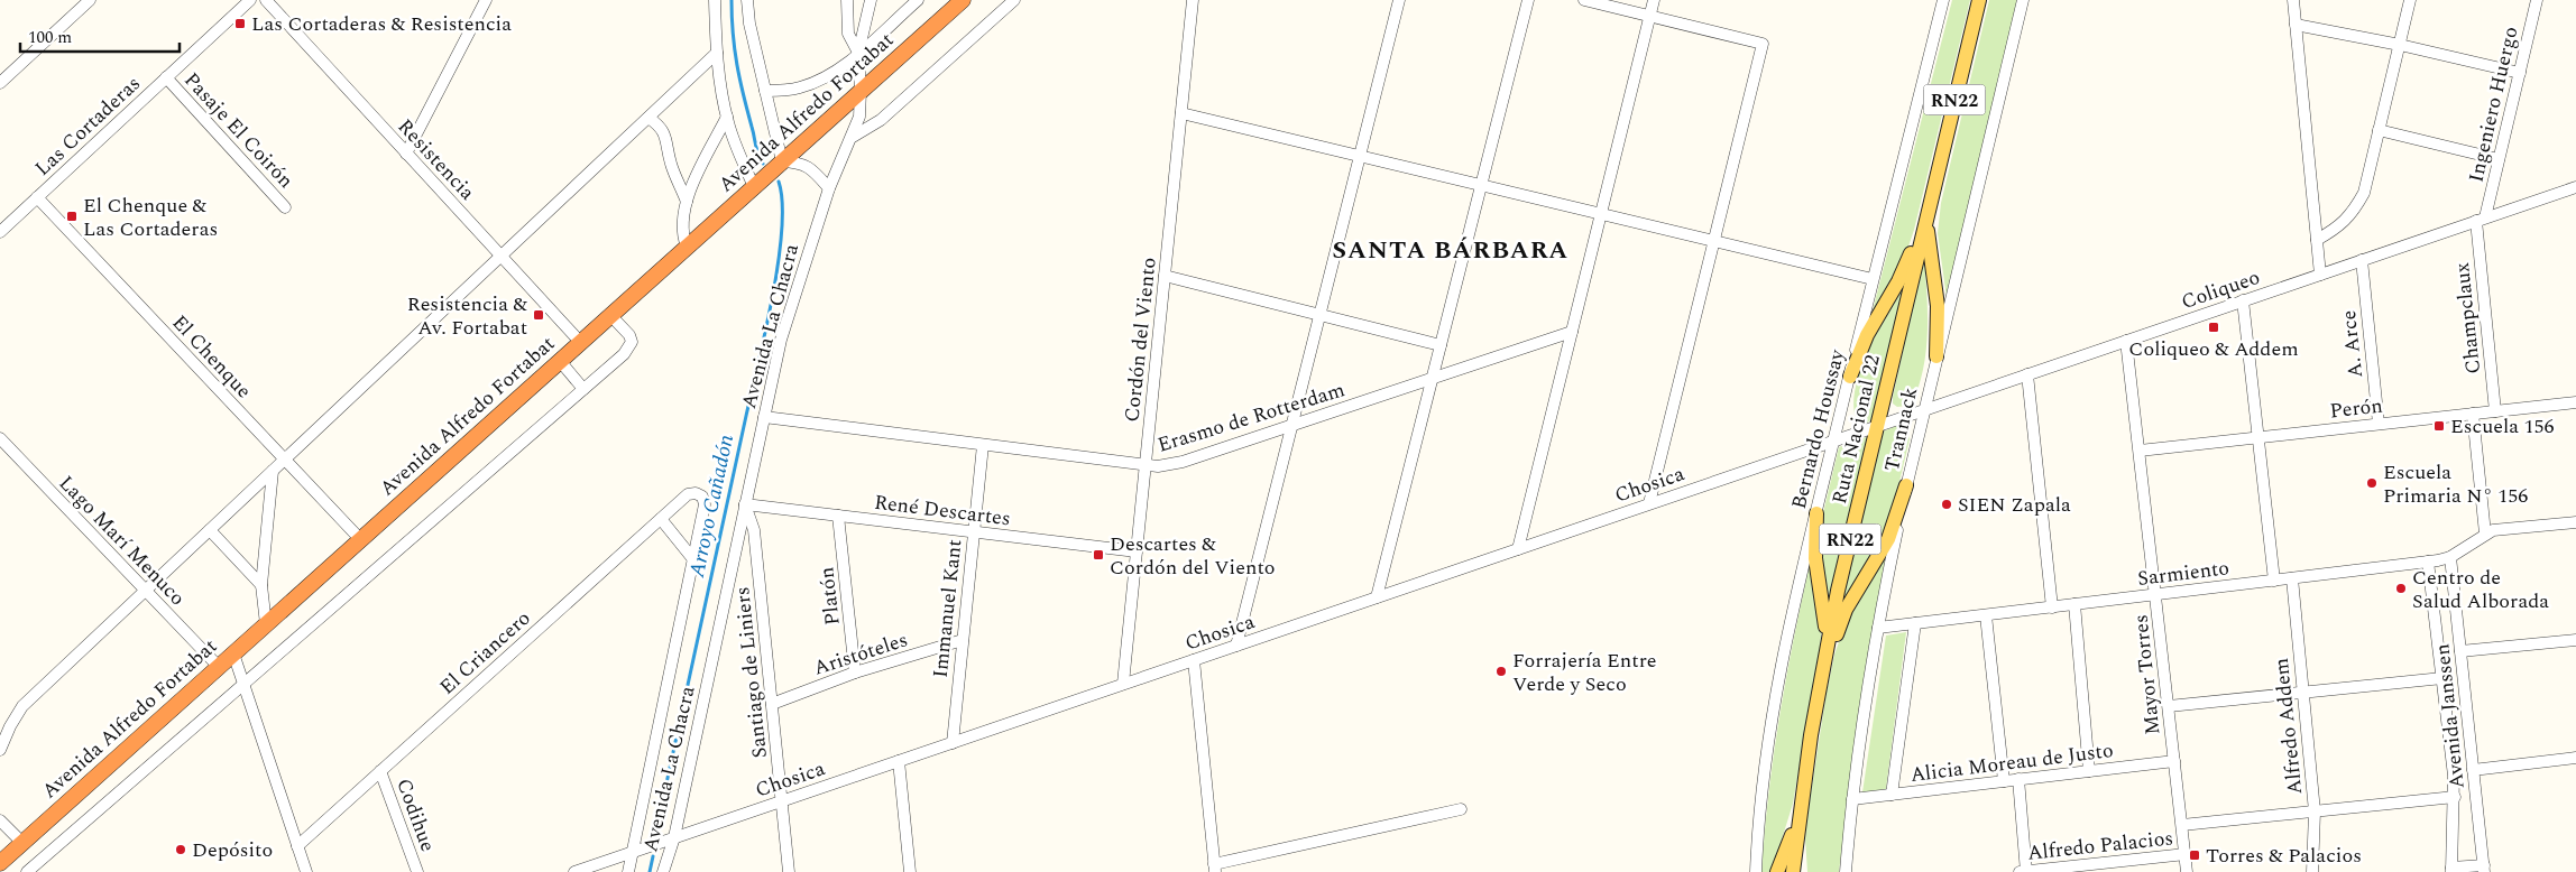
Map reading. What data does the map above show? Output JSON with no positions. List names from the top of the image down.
{
  "streets": {
    "highway": ["Avenida Alfredo Fortabat"],
    "main road": ["RN22", "Ruta Nacional 22"],
    "street": [
      "Ingeniero Huergo",
      "Las Cortaderas",
      "Pasaje El Coirón",
      "Resistencia",
      "Coliqueo",
      "Champclaux",
      "Avenida La Chacra",
      "Cordón del Viento",
      "A. Arce",
      "El Chenque",
      "Perón",
      "Erasmo de Rotterdam",
      "Bernardo Houssay",
      "Trannack",
      "Chosica",
      "René Descartes",
      "Lago Marí Menuco",
      "Sarmiento",
      "Platón",
      "Immanuel Kant",
      "El Criancero",
      "Aristóteles",
      "Santiago de Liniers",
      "Mayor Torres",
      "Avenida Janssen",
      "Alfredo Addem",
      "Alicia Moreau de Justo",
      "Codihue",
      "Alfredo Palacios"
    ]
  },
  "crossings": [
    ["Ingeniero Huergo", "Coliqueo"],
    ["Ingeniero Huergo", "Champclaux"],
    ["Avenida Alfredo Fortabat", "Resistencia"],
    ["Avenida Alfredo Fortabat", "Avenida La Chacra"],
    ["Avenida Alfredo Fortabat", "El Chenque"],
    ["Avenida Alfredo Fortabat", "Lago Marí Menuco"],
    ["Las Cortaderas", "Pasaje El Coirón"],
    ["Las Cortaderas", "El Chenque"],
    ["Coliqueo", "Champclaux"],
    ["Coliqueo", "A. Arce"],
    ["Coliqueo", "Ruta Nacional 22"],
    ["Coliqueo", "Trannack"],
    ["Coliqueo", "Chosica"],
    ["Coliqueo", "Mayor Torres"],
    ["Champclaux", "Perón"],
    ["Avenida La Chacra", "Erasmo de Rotterdam"],
    ["Avenida La Chacra", "Chosica"],
    ["Avenida La Chacra", "René Descartes"],
    ["Avenida La Chacra", "El Criancero"],
    ["Avenida La Chacra", "Santiago de Liniers"],
    ["Cordón del Viento", "Erasmo de Rotterdam"],
    ["Cordón del Viento", "Chosica"],
    ["Cordón del Viento", "René Descartes"],
    ["A. Arce", "Perón"],
    ["Perón", "Mayor Torres"],
    ["Erasmo de Rotterdam", "Immanuel Kant"],
    ["Bernardo Houssay", "Chosica"],
    ["Ruta Nacional 22", "Chosica"],
    ["Trannack", "Sarmiento"],
    ["Trannack", "Alicia Moreau de Justo"],
    ["Chosica", "Immanuel Kant"],
    ["Chosica", "Santiago de Liniers"],
    ["René Descartes", "Platón"],
    ["René Descartes", "Immanuel Kant"],
    ["René Descartes", "Santiago de Liniers"],
    ["Sarmiento", "Mayor Torres"],
    ["Sarmiento", "Avenida Janssen"],
    ["Sarmiento", "Alfredo Addem"],
    ["Platón", "Aristóteles"],
    ["Immanuel Kant", "Aristóteles"],
    ["El Criancero", "Codihue"],
    ["Aristóteles", "Santiago de Liniers"],
    ["Mayor Torres", "Alicia Moreau de Justo"],
    ["Mayor Torres", "Alfredo Palacios"],
    ["Avenida Janssen", "Alfredo Palacios"],
    ["Alfredo Addem", "Alfredo Palacios"]
  ],
  "districts": ["SANTA BÁRBARA"],
  "water": ["Arroyo Cañadón"],
  "places": {
    "transit": [
      "Las Cortaderas & Resistencia",
      "El Chenque & Las Cortaderas",
      "Resistencia & Av. Fortabat",
      "Coliqueo & Addem",
      "Escuela 156",
      "Descartes & Cordón del Viento",
      "Torres & Palacios"
    ],
    "other": [
      "Escuela Primaria N° 156",
      "SIEN Zapala",
      "Centro de Salud Alborada",
      "Forrajería Entre Verde y Seco",
      "Depósito"
    ]
  },
  "scale_bar": "100 m"
}
